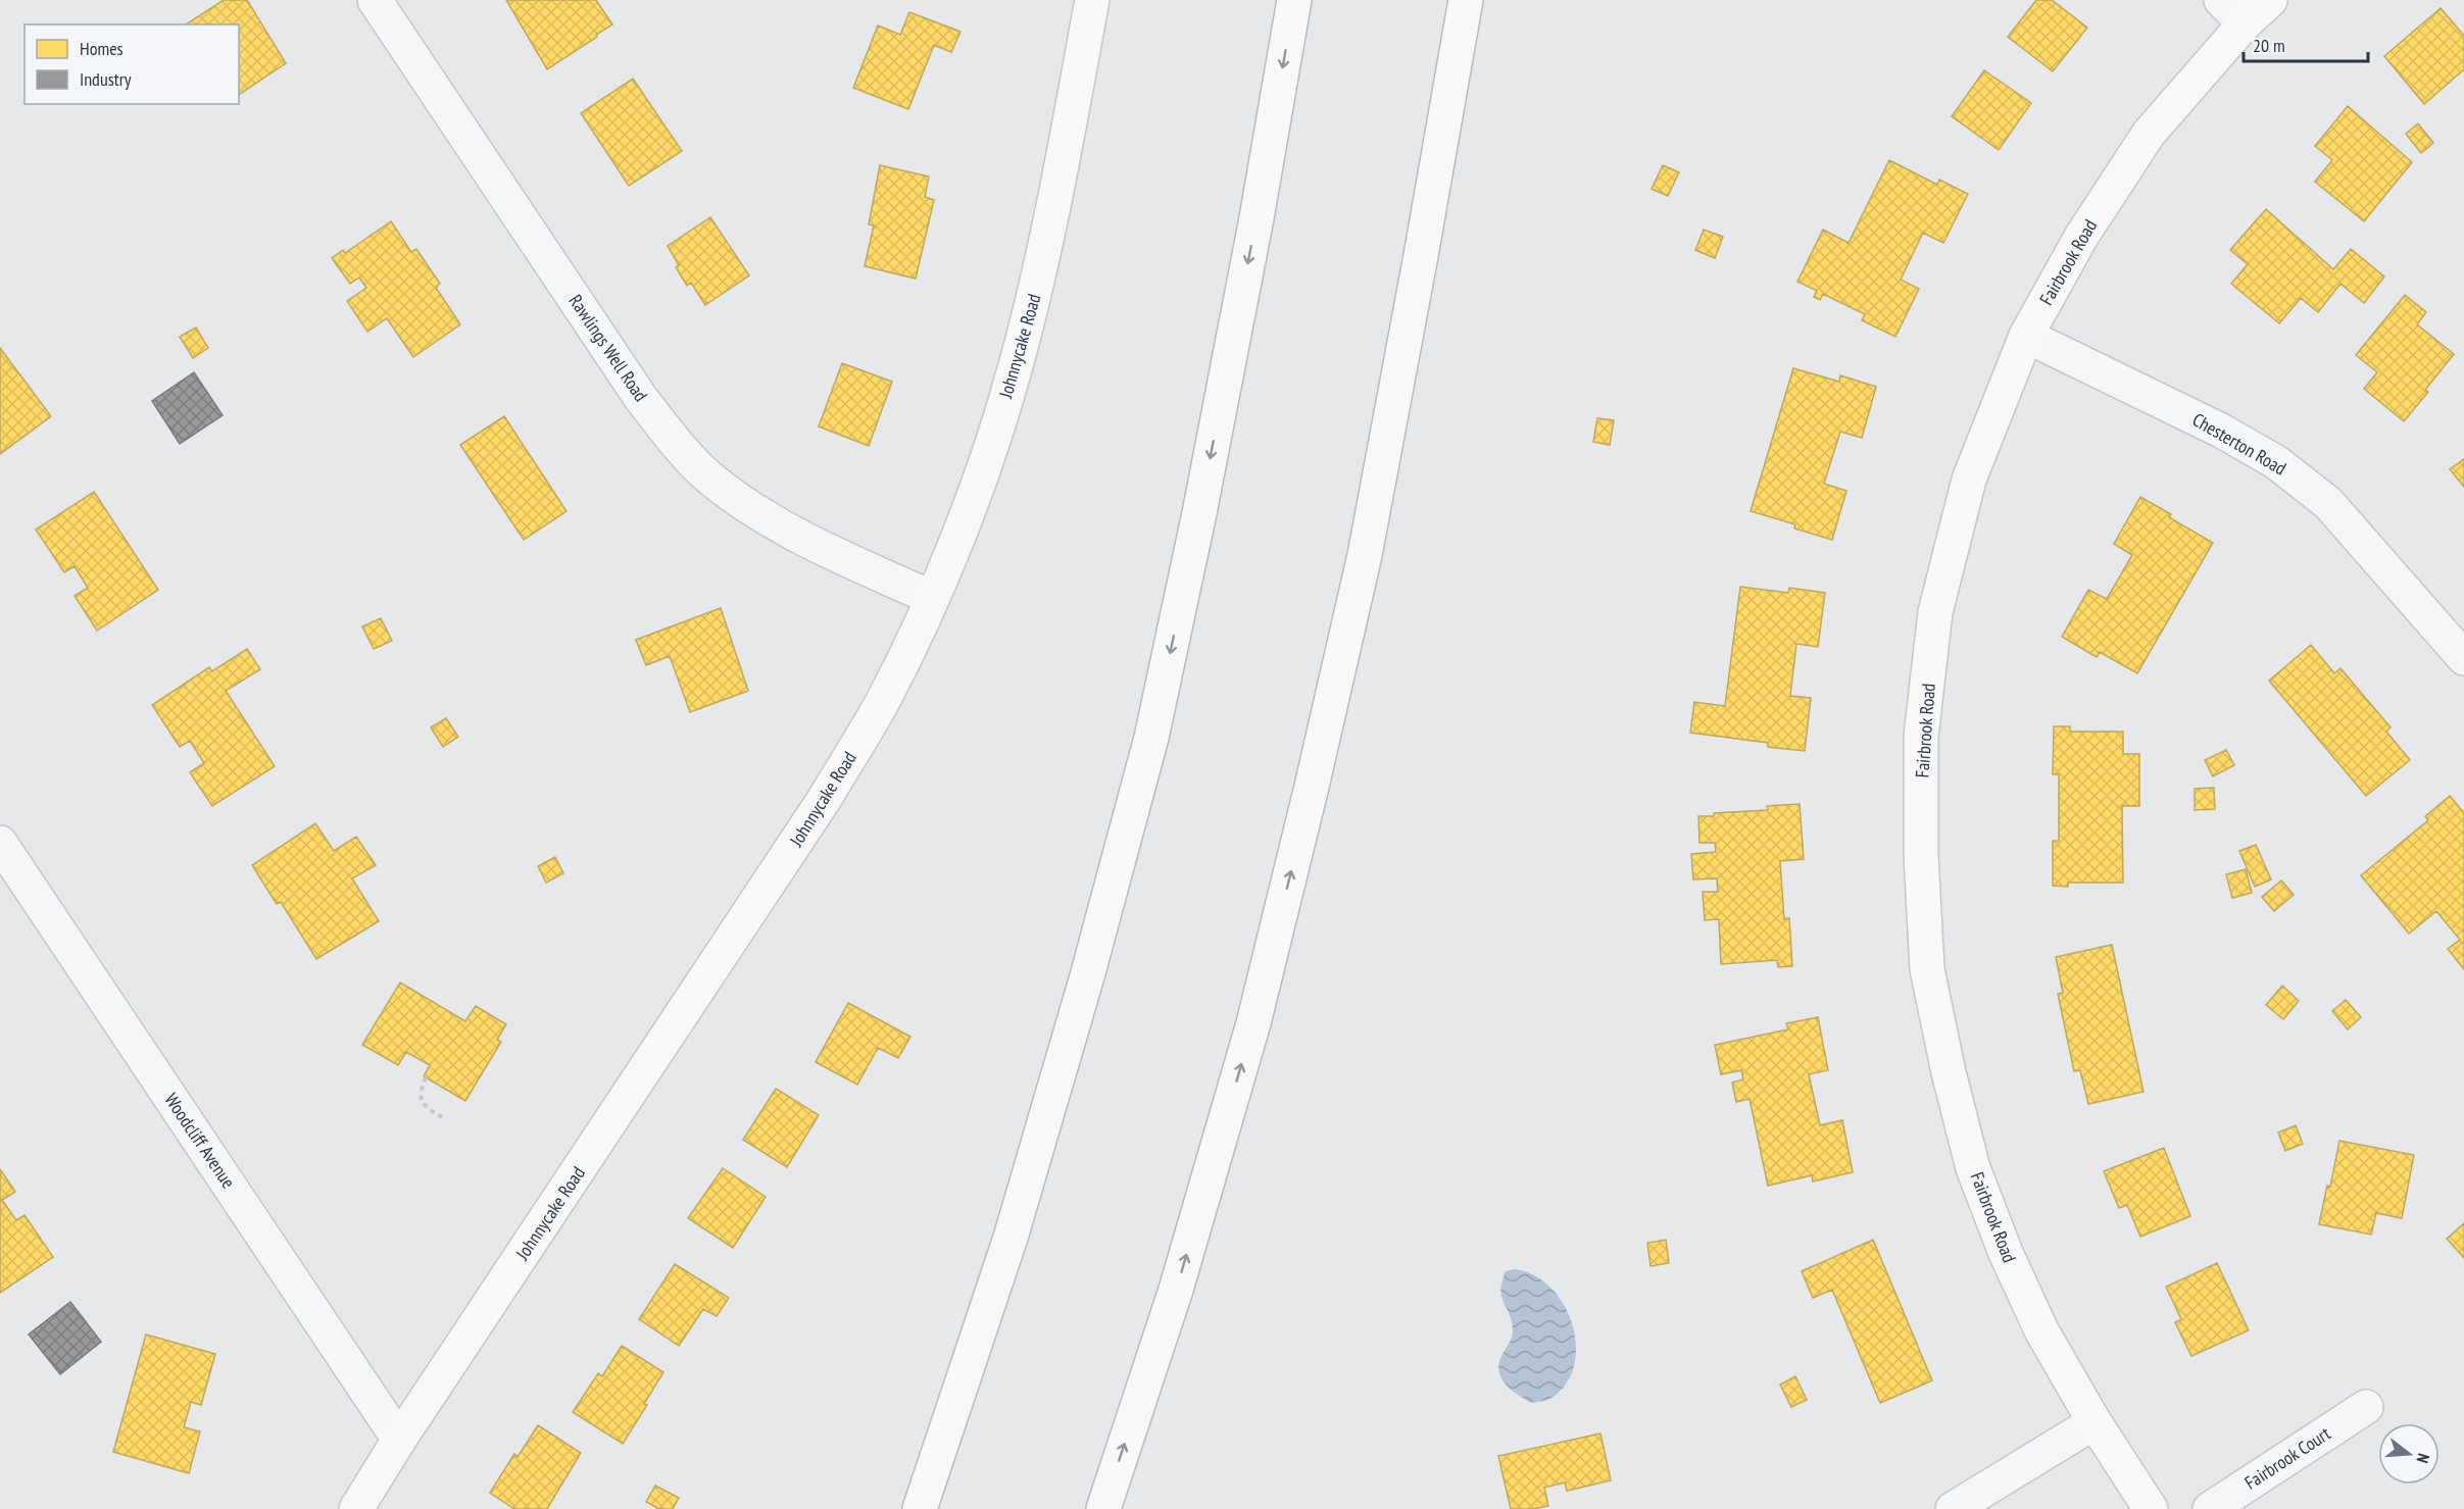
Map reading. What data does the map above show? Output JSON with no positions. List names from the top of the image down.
{
  "streets": {
    "main road": ["Fairbrook Road", "Johnnycake Road"],
    "street": [
      "Rawlings Well Road",
      "Chesterton Road",
      "Woodcliff Avenue",
      "Fairbrook Court"
    ]
  },
  "crossings": [
    ["Fairbrook Road", "Chesterton Road"],
    ["Johnnycake Road", "Rawlings Well Road"],
    ["Johnnycake Road", "Woodcliff Avenue"]
  ],
  "legend": ["Homes", "Industry"],
  "scale_bar": "20 m",
  "north": "right"
}
